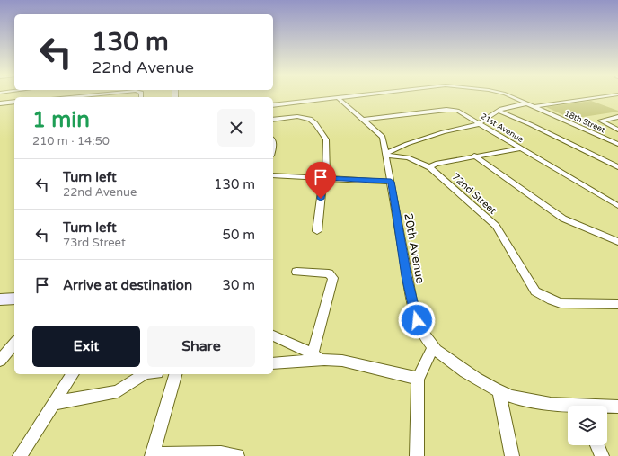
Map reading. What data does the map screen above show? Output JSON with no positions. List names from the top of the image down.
{
  "streets": {
    "street": [
      "18th Street",
      "21st Avenue",
      "72nd Street",
      "20th Avenue"
    ]
  },
  "crossings": [
    ["18th Street", "20th Avenue"],
    ["21st Avenue", "72nd Street"],
    ["21st Avenue", "20th Avenue"]
  ],
  "page": {
    "turn": ["130 m", "22nd Avenue"],
    "heading": ["1 min", "210 m · 14:50"],
    "list": [
      {
        "name": "Turn left",
        "note": "22nd Avenue",
        "value": "130 m"
      },
      {
        "name": "Turn left",
        "note": "73rd Street",
        "value": "50 m"
      },
      {
        "name": "Arrive at destination",
        "value": "30 m"
      }
    ],
    "buttons": ["Exit", "Share"]
  }
}
